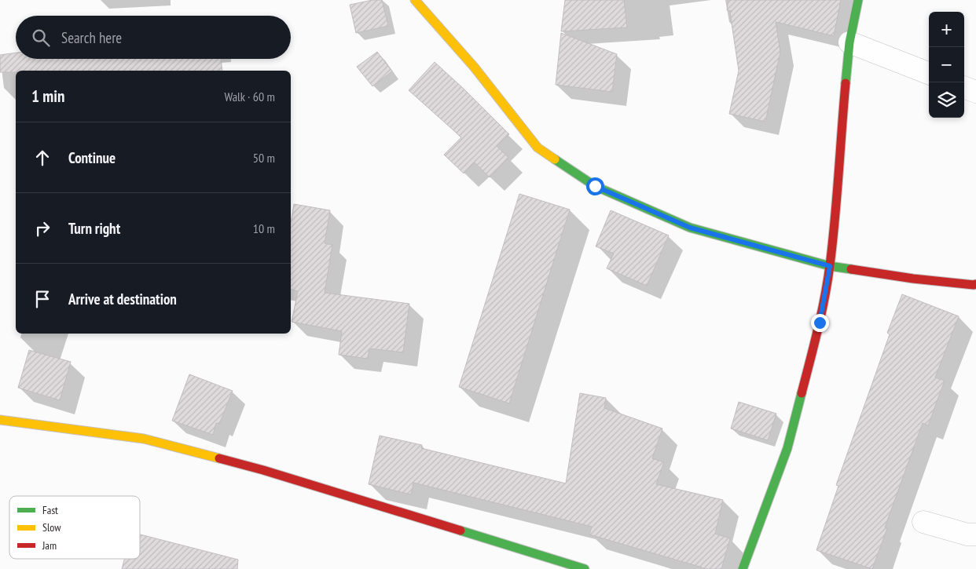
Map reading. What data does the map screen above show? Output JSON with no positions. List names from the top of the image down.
{
  "legend": ["Fast", "Slow", "Jam"],
  "page": {
    "map_buttons": ["+", "−"],
    "search": "Search here",
    "heading": ["1 min", "Walk · 60 m"],
    "list": [
      ["Continue", "50 m"],
      ["Turn right", "10 m"],
      "Arrive at destination"
    ]
  }
}
